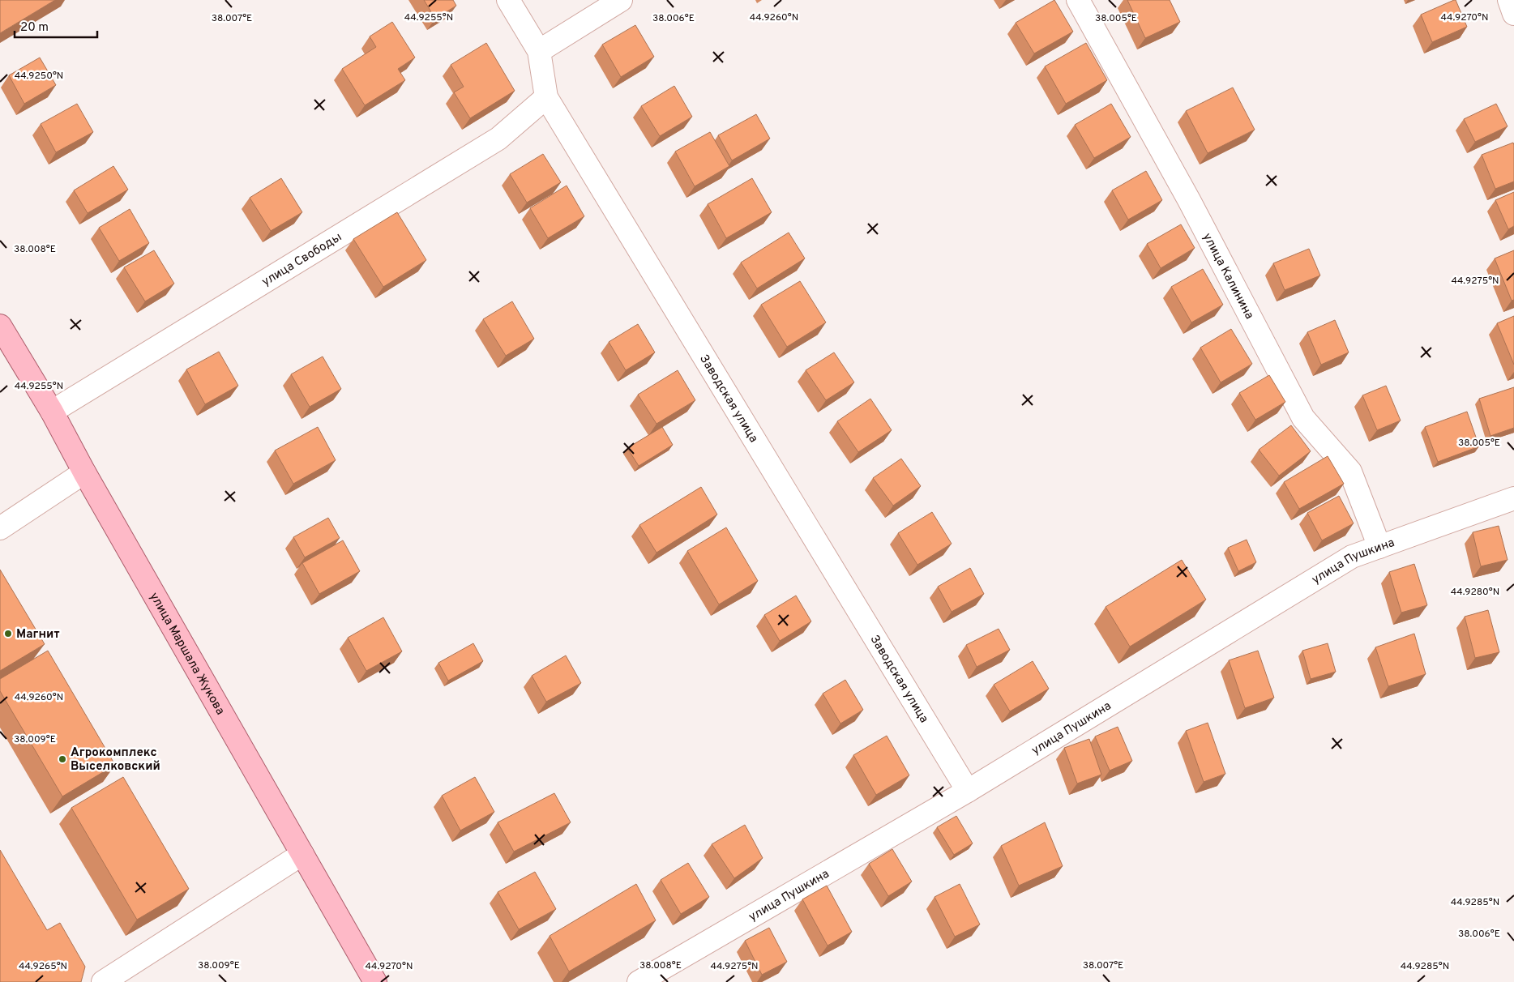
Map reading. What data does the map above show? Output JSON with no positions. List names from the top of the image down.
{
  "streets": {
    "main road": ["улица Маршала Жукова"],
    "street": [
      "улица Свободы",
      "улица Калинина",
      "Заводская улица",
      "улица Пушкина"
    ]
  },
  "crossings": [
    ["улица Свободы", "Заводская улица"],
    ["улица Свободы", "улица Маршала Жукова"],
    ["улица Калинина", "улица Пушкина"],
    ["Заводская улица", "улица Пушкина"]
  ],
  "places": ["Магнит", "Агрокомплекс Выселковский"],
  "scale_bar": "20 m",
  "coordinates": [
    "44.9255°N",
    "44.9260°N",
    "44.9270°N",
    "38.007°E",
    "38.006°E",
    "38.005°E",
    "44.9250°N",
    "38.008°E",
    "44.9275°N",
    "44.9280°N",
    "38.009°E",
    "44.9285°N",
    "44.9265°N"
  ]
}
